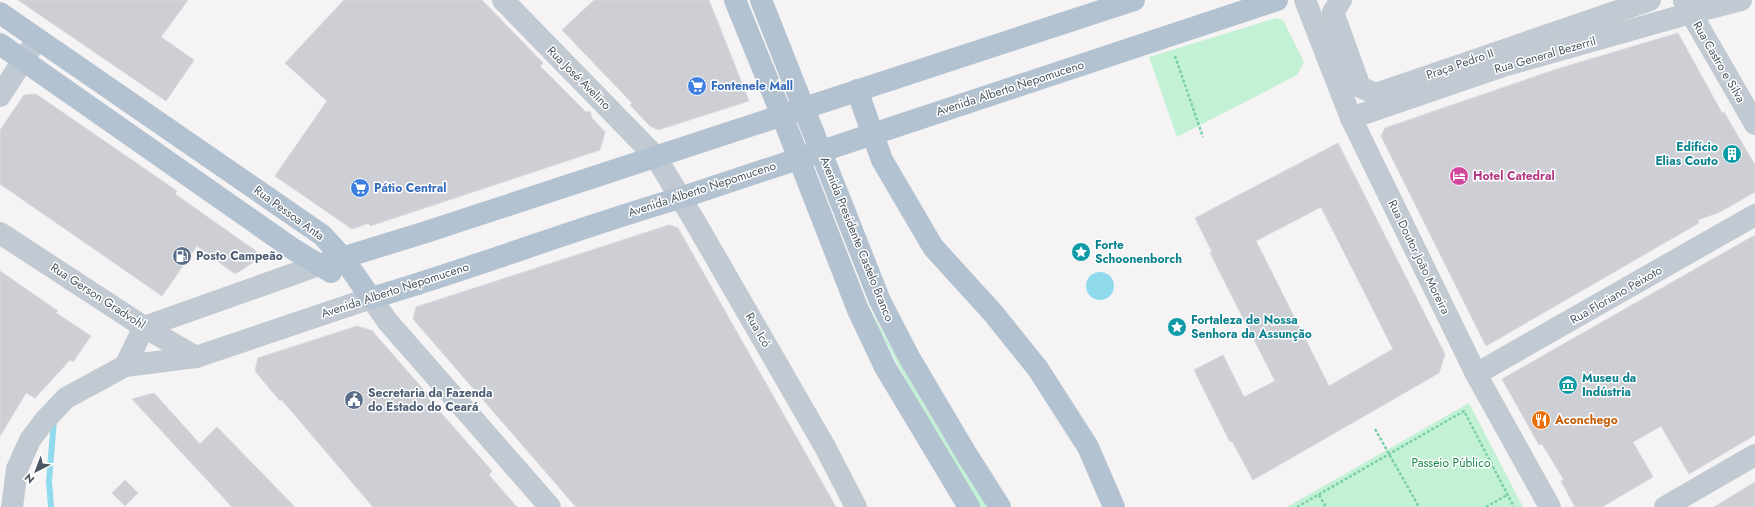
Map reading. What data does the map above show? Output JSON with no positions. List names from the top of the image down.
{
  "streets": {
    "main road": ["Avenida Alberto Nepomuceno", "Rua Pessoa Anta", "Avenida Presidente Castelo Branco"],
    "street": [
      "Rua General Bezerril",
      "Rua Castro e Silva",
      "Praça Pedro II",
      "Rua José Avelino",
      "Rua Doutor João Moreira",
      "Rua Floriano Peixoto",
      "Rua Gerson Gradvohl",
      "Rua Icó"
    ]
  },
  "crossings": [
    ["Rua General Bezerril", "Rua Castro e Silva"],
    ["Rua General Bezerril", "Rua Doutor João Moreira"],
    ["Rua José Avelino", "Rua Icó"],
    ["Avenida Alberto Nepomuceno", "Rua Pessoa Anta"],
    ["Avenida Alberto Nepomuceno", "Rua Gerson Gradvohl"],
    ["Avenida Alberto Nepomuceno", "Rua Icó"],
    ["Rua Doutor João Moreira", "Rua Floriano Peixoto"]
  ],
  "parks": ["Passeio Público"],
  "places": {
    "supermarket": ["Fontenele Mall", "Pátio Central"],
    "building": ["Edifício Elias Couto"],
    "hotel": ["Hotel Catedral"],
    "place": ["Forte Schoonenborch", "Fortaleza de Nossa Senhora da Assunção"],
    "fuel station": ["Posto Campeão"],
    "museum": ["Museu da Indústria"],
    "public building": ["Secretaria da Fazenda do Estado do Ceará"],
    "restaurant": ["Aconchego"]
  },
  "north": "bottom left"
}
